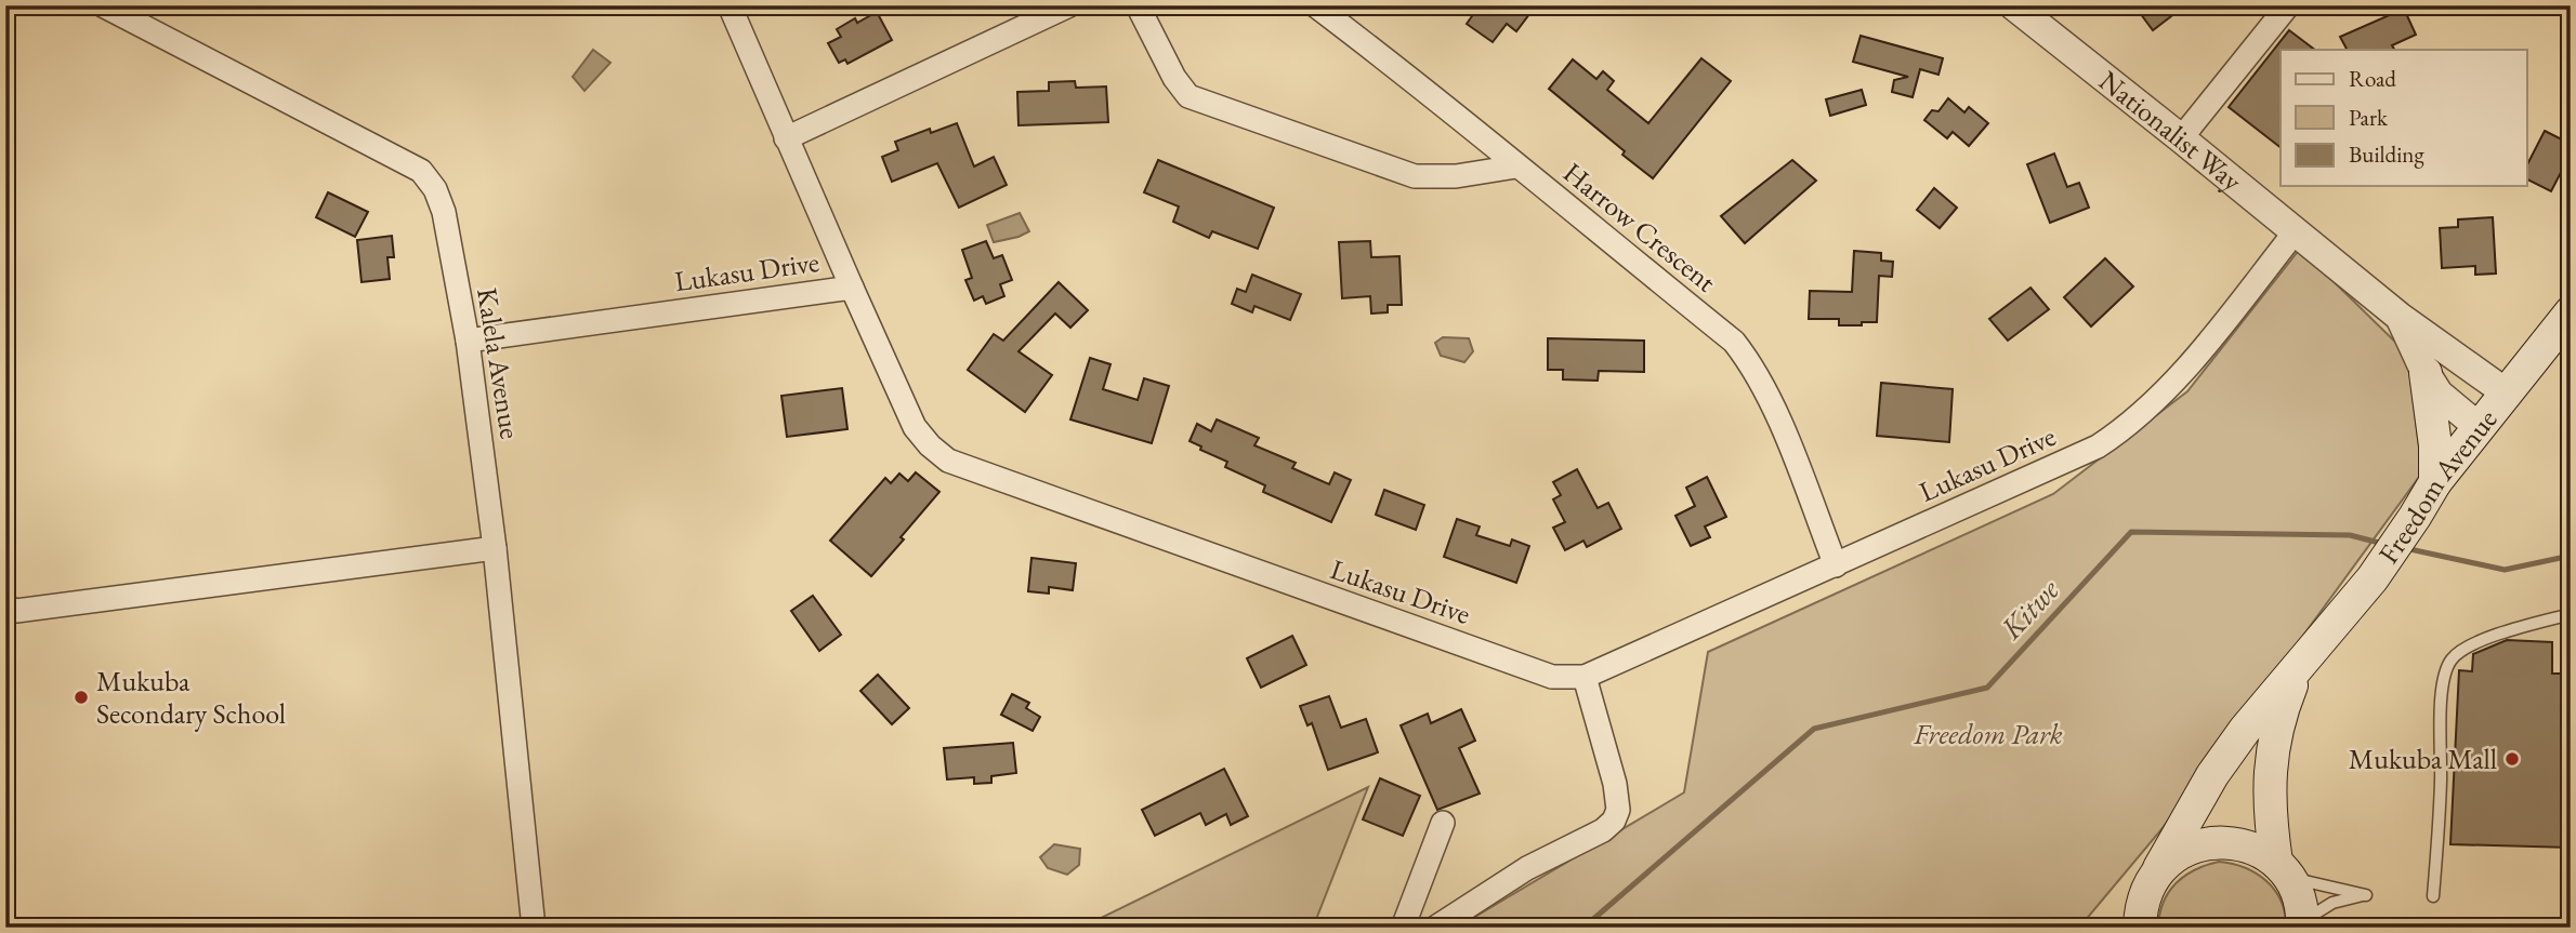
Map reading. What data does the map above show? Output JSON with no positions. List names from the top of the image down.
{
  "streets": {
    "main road": ["Freedom Avenue"],
    "street": [
      "Nationalist Way",
      "Harrow Crescent",
      "Lukasu Drive",
      "Kalela Avenue"
    ]
  },
  "crossings": [
    ["Nationalist Way", "Lukasu Drive"],
    ["Nationalist Way", "Freedom Avenue"],
    ["Harrow Crescent", "Lukasu Drive"],
    ["Lukasu Drive", "Kalela Avenue"]
  ],
  "water": ["Kitwe"],
  "parks": ["Freedom Park"],
  "places": ["Mukuba Secondary School", "Mukuba Mall"],
  "legend": ["Road", "Park", "Building"]
}
